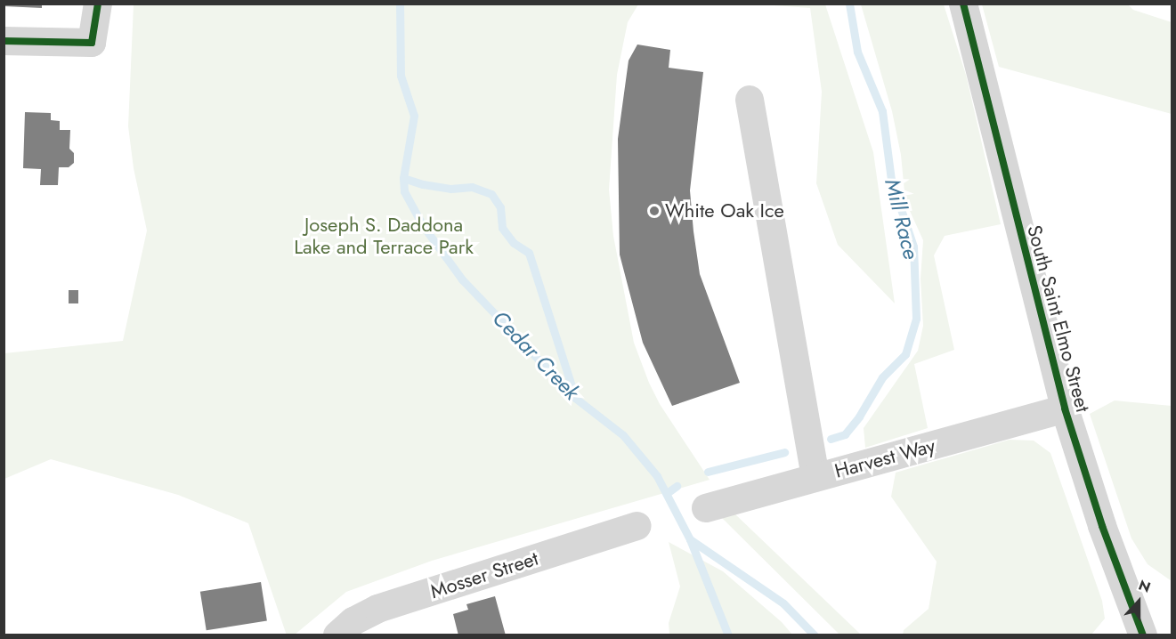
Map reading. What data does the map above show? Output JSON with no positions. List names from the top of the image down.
{
  "streets": {
    "street": ["South Saint Elmo Street", "Harvest Way", "Mosser Street"]
  },
  "crossings": [
    ["South Saint Elmo Street", "Harvest Way"]
  ],
  "water": ["Mill Race", "Cedar Creek"],
  "parks": ["Joseph S. Daddona Lake and Terrace Park"],
  "places": ["White Oak Ice"],
  "north": "top"
}
